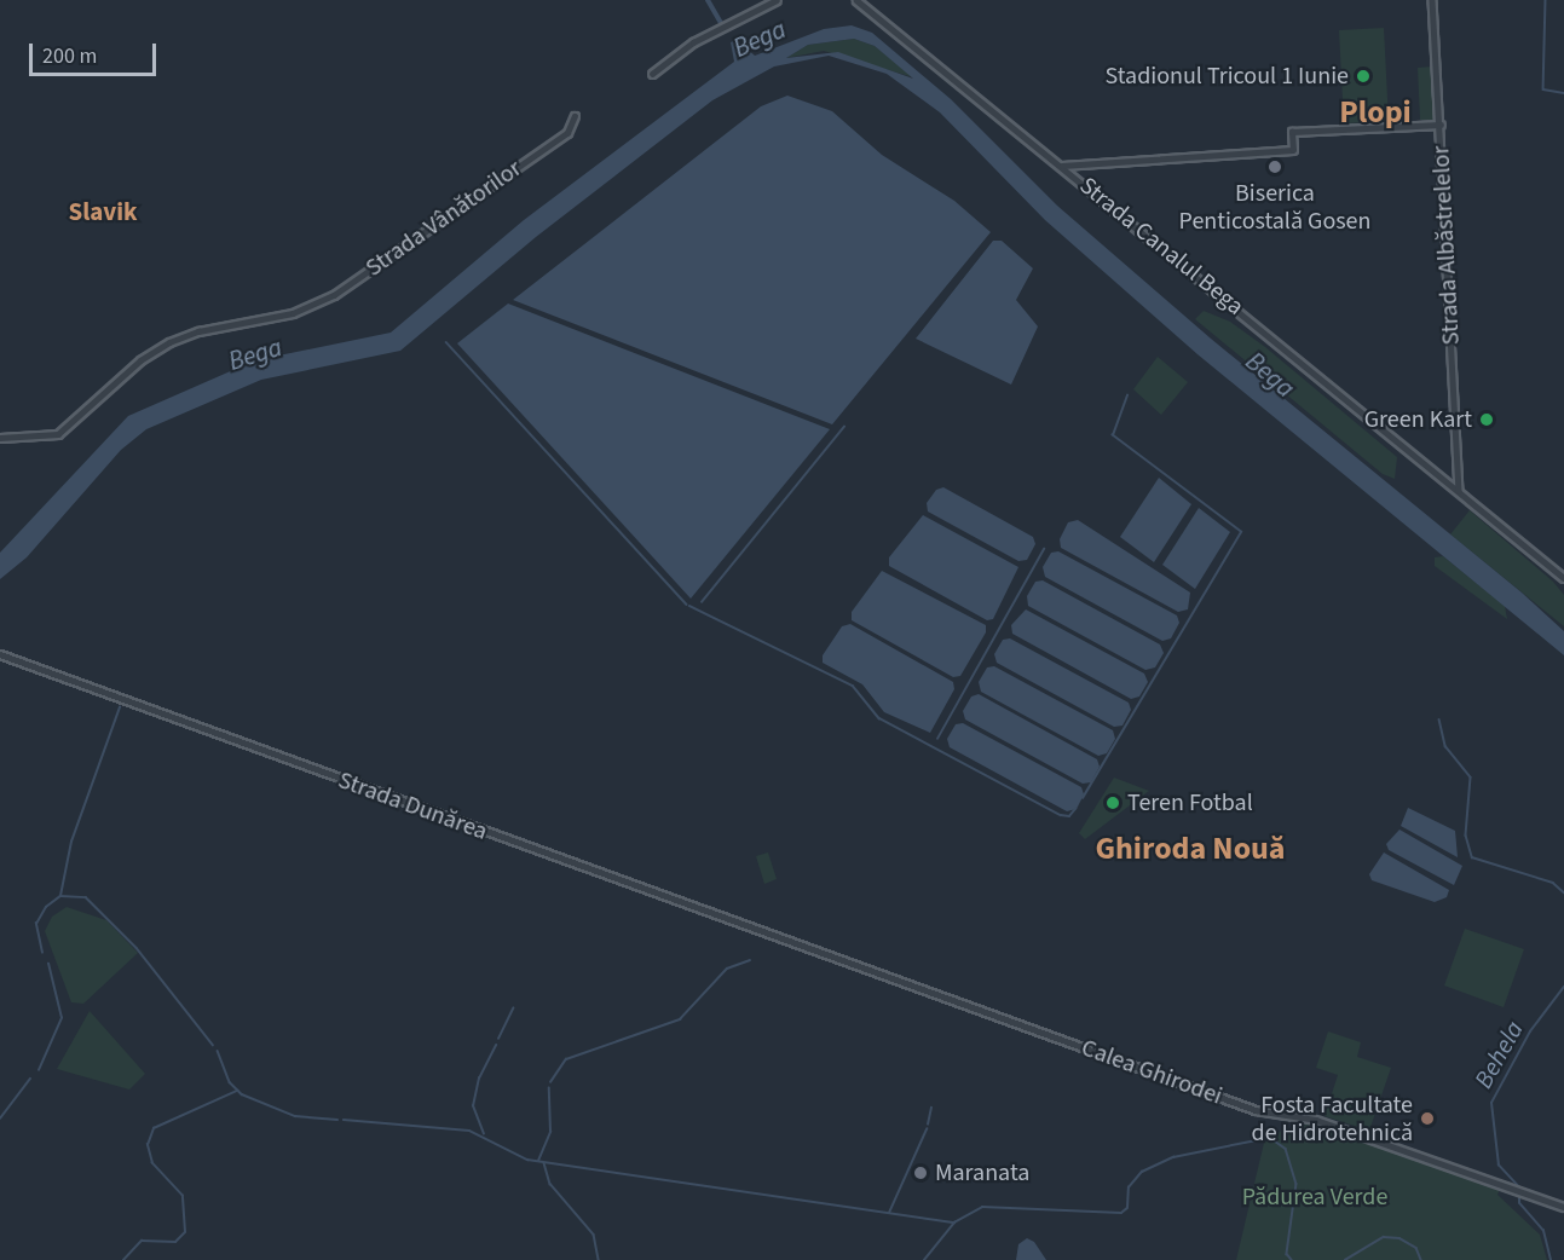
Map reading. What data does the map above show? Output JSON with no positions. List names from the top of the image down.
{
  "streets": {
    "street": [
      "Strada Vânătorilor",
      "Strada Albăstrelelor",
      "Strada Canalul Bega",
      "Strada Dunărea",
      "Calea Ghirodei"
    ]
  },
  "crossings": [
    ["Strada Albăstrelelor", "Strada Canalul Bega"],
    ["Strada Dunărea", "Calea Ghirodei"]
  ],
  "districts": ["Plopi", "Slavik", "Ghiroda Nouă"],
  "water": ["Bega", "Behela"],
  "parks": ["Pădurea Verde"],
  "places": [
    "Stadionul Tricoul 1 Iunie",
    "Biserica Penticostală Gosen",
    "Green Kart",
    "Teren Fotbal",
    "Fosta Facultate de Hidrotehnică",
    "Maranata"
  ],
  "scale_bar": "200 m"
}
